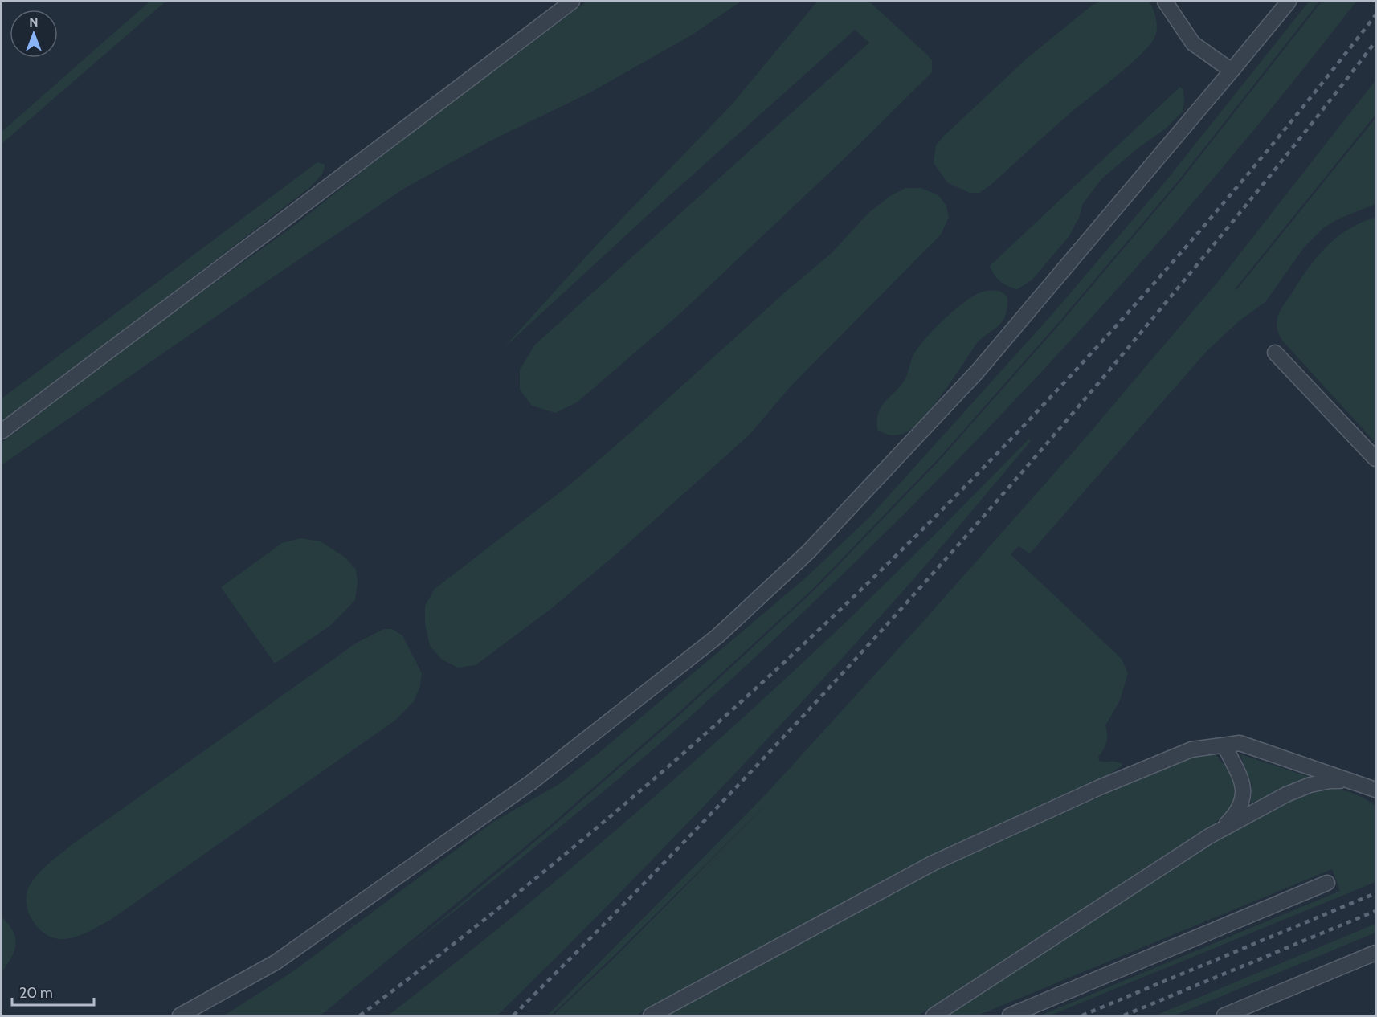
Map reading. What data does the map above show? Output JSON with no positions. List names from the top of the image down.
{
  "scale_bar": "20 m",
  "north": "top"
}
